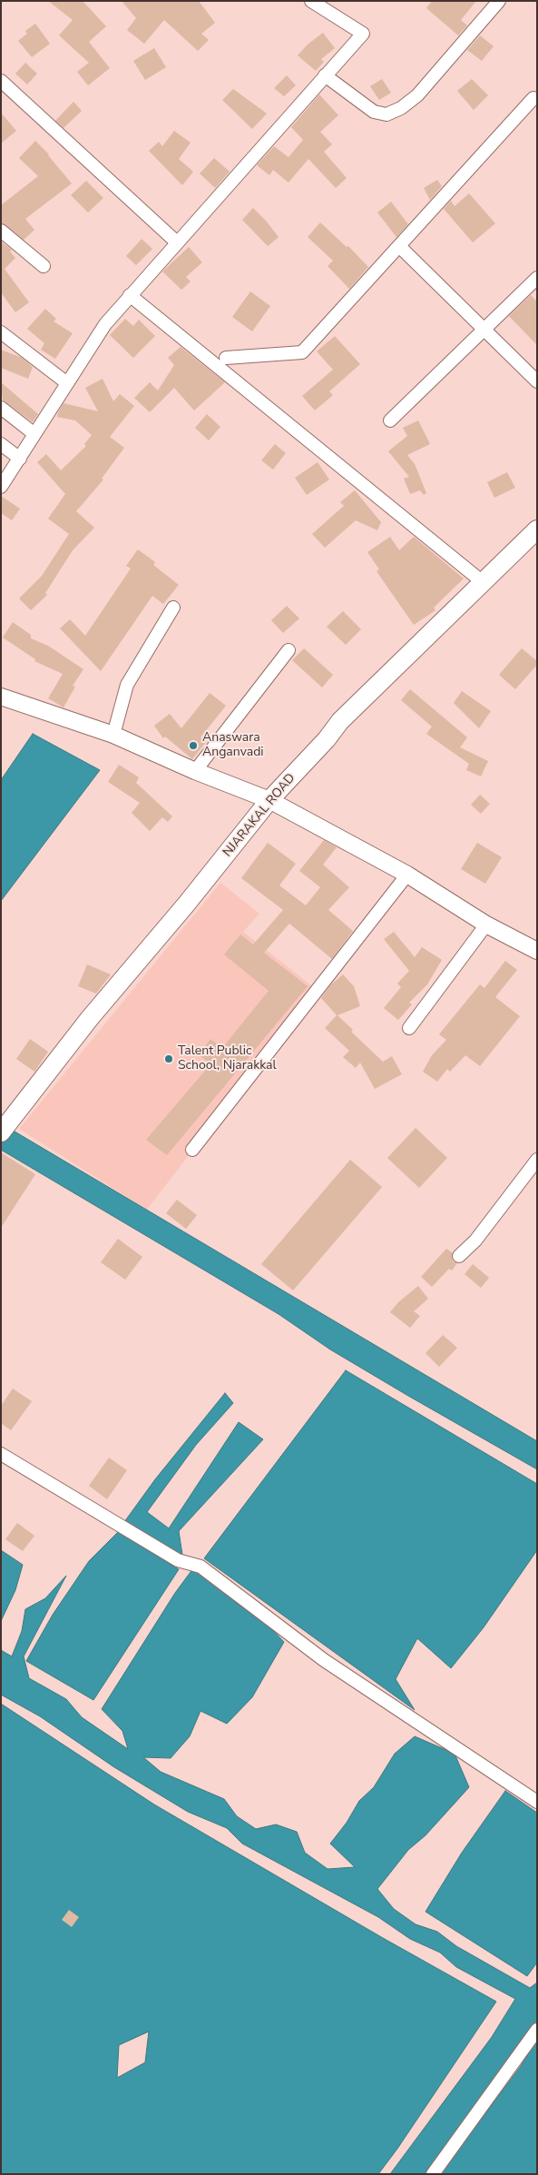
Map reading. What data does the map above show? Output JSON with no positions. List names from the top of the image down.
{
  "streets": {
    "main road": ["NJARAKAL ROAD"]
  },
  "places": ["Anaswara Anganvadi", "Talent Public School, Njarakkal"]
}
